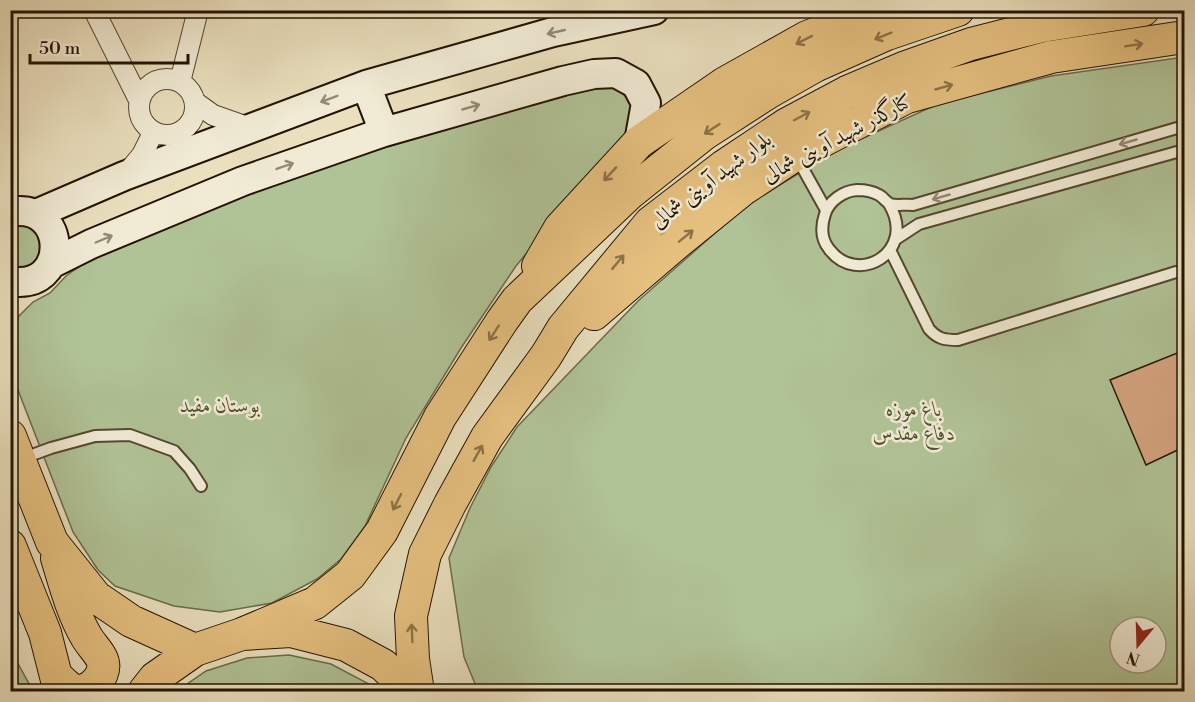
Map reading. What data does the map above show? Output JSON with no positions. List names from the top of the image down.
{
  "streets": {
    "main road": ["کنارگذر شهید آوینی شمالی", "بلوار شهید آوینی شمالی"]
  },
  "crossings": [
    ["کنارگذر شهید آوینی شمالی", "بلوار شهید آوینی شمالی"]
  ],
  "parks": ["بوستان مفید", "باغ موزه دفاع مقدس"],
  "scale_bar": "50 m",
  "north": "bottom"
}
